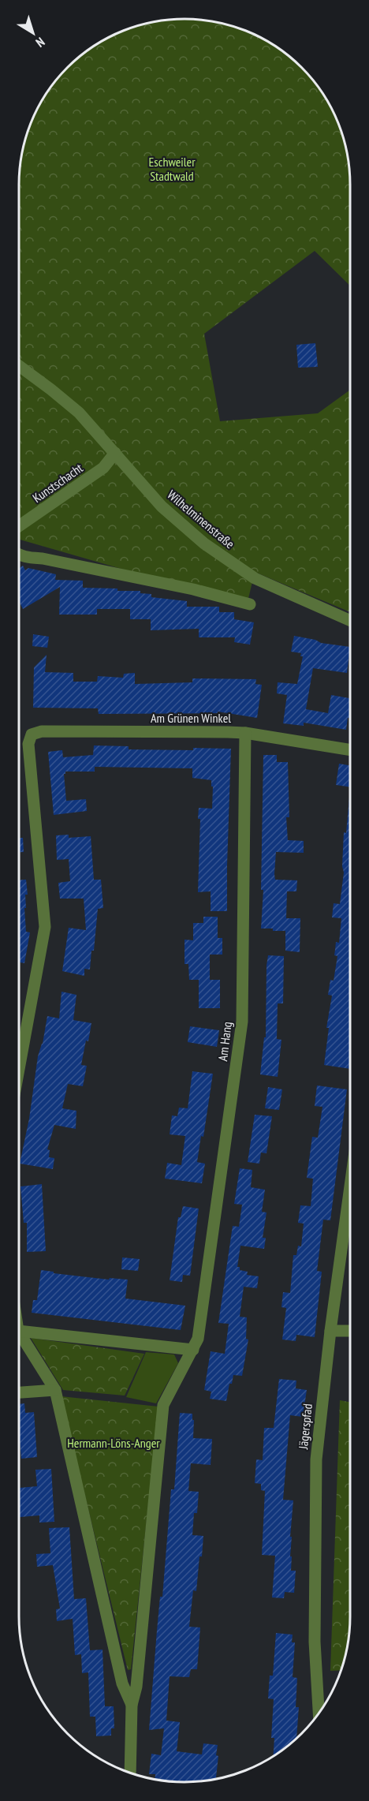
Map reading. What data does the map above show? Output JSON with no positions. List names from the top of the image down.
{
  "streets": {
    "street": [
      "Kunstschacht",
      "Wilhelminenstraße",
      "Am Grünen Winkel",
      "Am Hang",
      "Jägerspfad"
    ]
  },
  "crossings": [
    ["Kunstschacht", "Wilhelminenstraße"],
    ["Am Grünen Winkel", "Am Hang"]
  ],
  "parks": ["Eschweiler Stadtwald", "Hermann-Löns-Anger"],
  "north": "bottom right"
}
